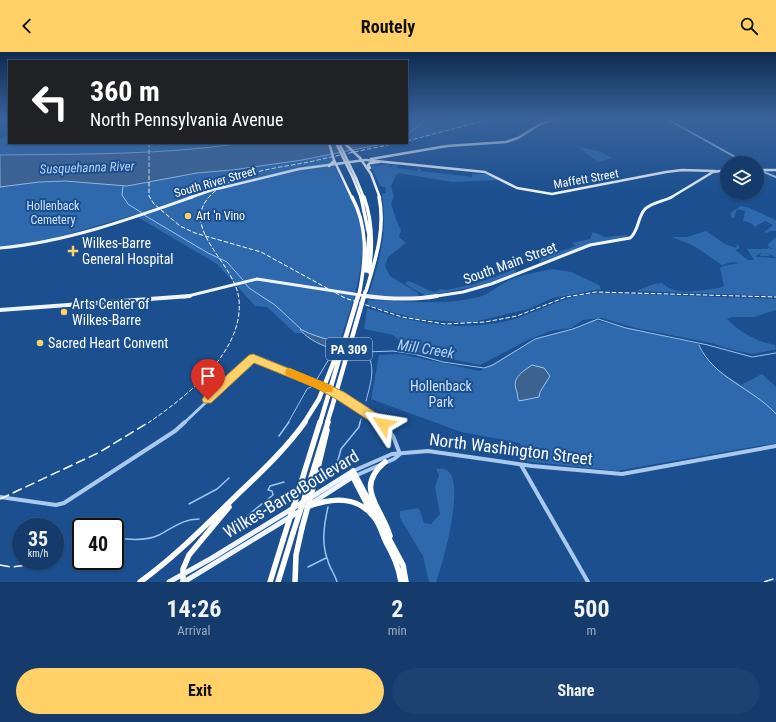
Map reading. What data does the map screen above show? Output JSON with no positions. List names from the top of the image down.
{
  "streets": {
    "highway": ["PA 309"],
    "main road": [
      "Maffett Street",
      "South River Street",
      "South Main Street",
      "Wilkes-Barre Boulevard"
    ],
    "street": ["North Washington Street"]
  },
  "crossings": [
    ["Maffett Street", "South River Street"],
    ["Maffett Street", "South Main Street"],
    ["North Washington Street", "Wilkes-Barre Boulevard"]
  ],
  "water": ["Susquehanna River", "Mill Creek"],
  "parks": ["Hollenback Cemetery", "Hollenback Park"],
  "places": {
    "other": ["Art 'n Vino", "Arts Center of Wilkes-Barre", "Sacred Heart Convent"],
    "health": ["Wilkes-Barre General Hospital"]
  },
  "page": {
    "header": "Routely",
    "turn": ["360 m", "North Pennsylvania Avenue"],
    "speed": "35 km/h",
    "limit": "40",
    "eta": [
      "14:26",
      "Arrival",
      "2",
      "min",
      "500",
      "m"
    ],
    "buttons": ["Exit", "Share"]
  }
}
